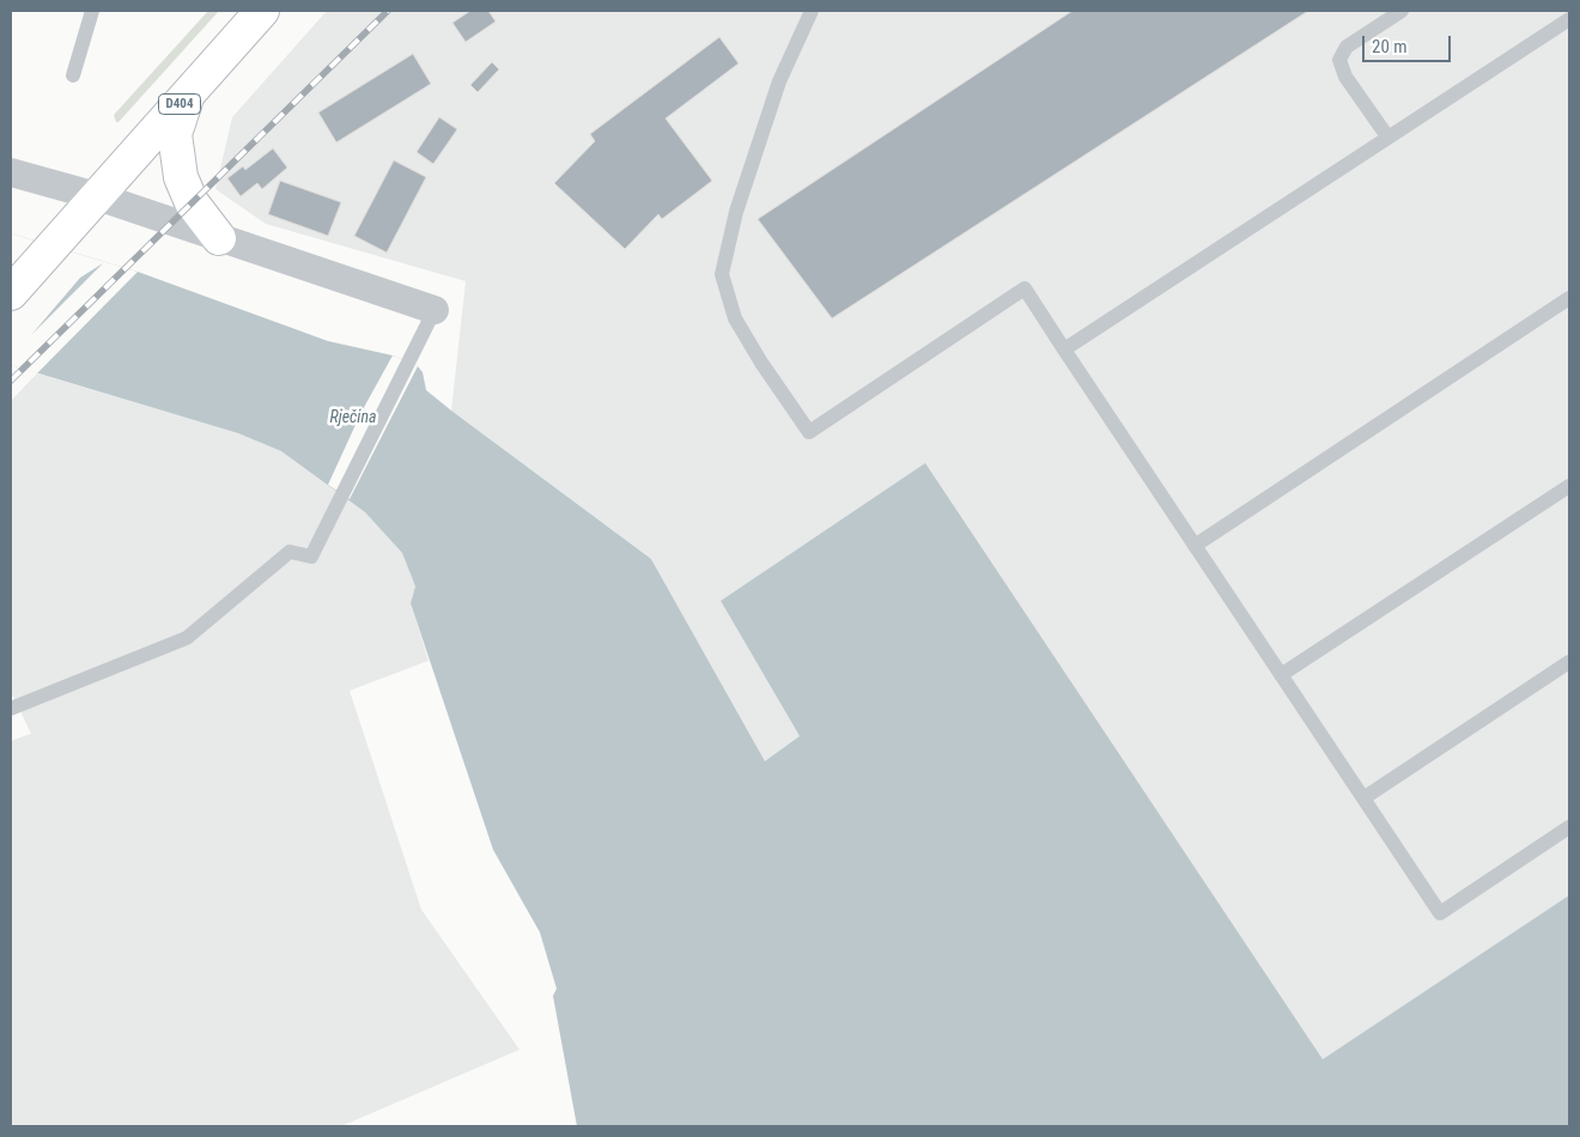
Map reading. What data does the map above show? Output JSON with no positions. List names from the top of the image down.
{
  "streets": {
    "main road": ["D404"]
  },
  "water": ["Rječina"],
  "scale_bar": "20 m"
}
